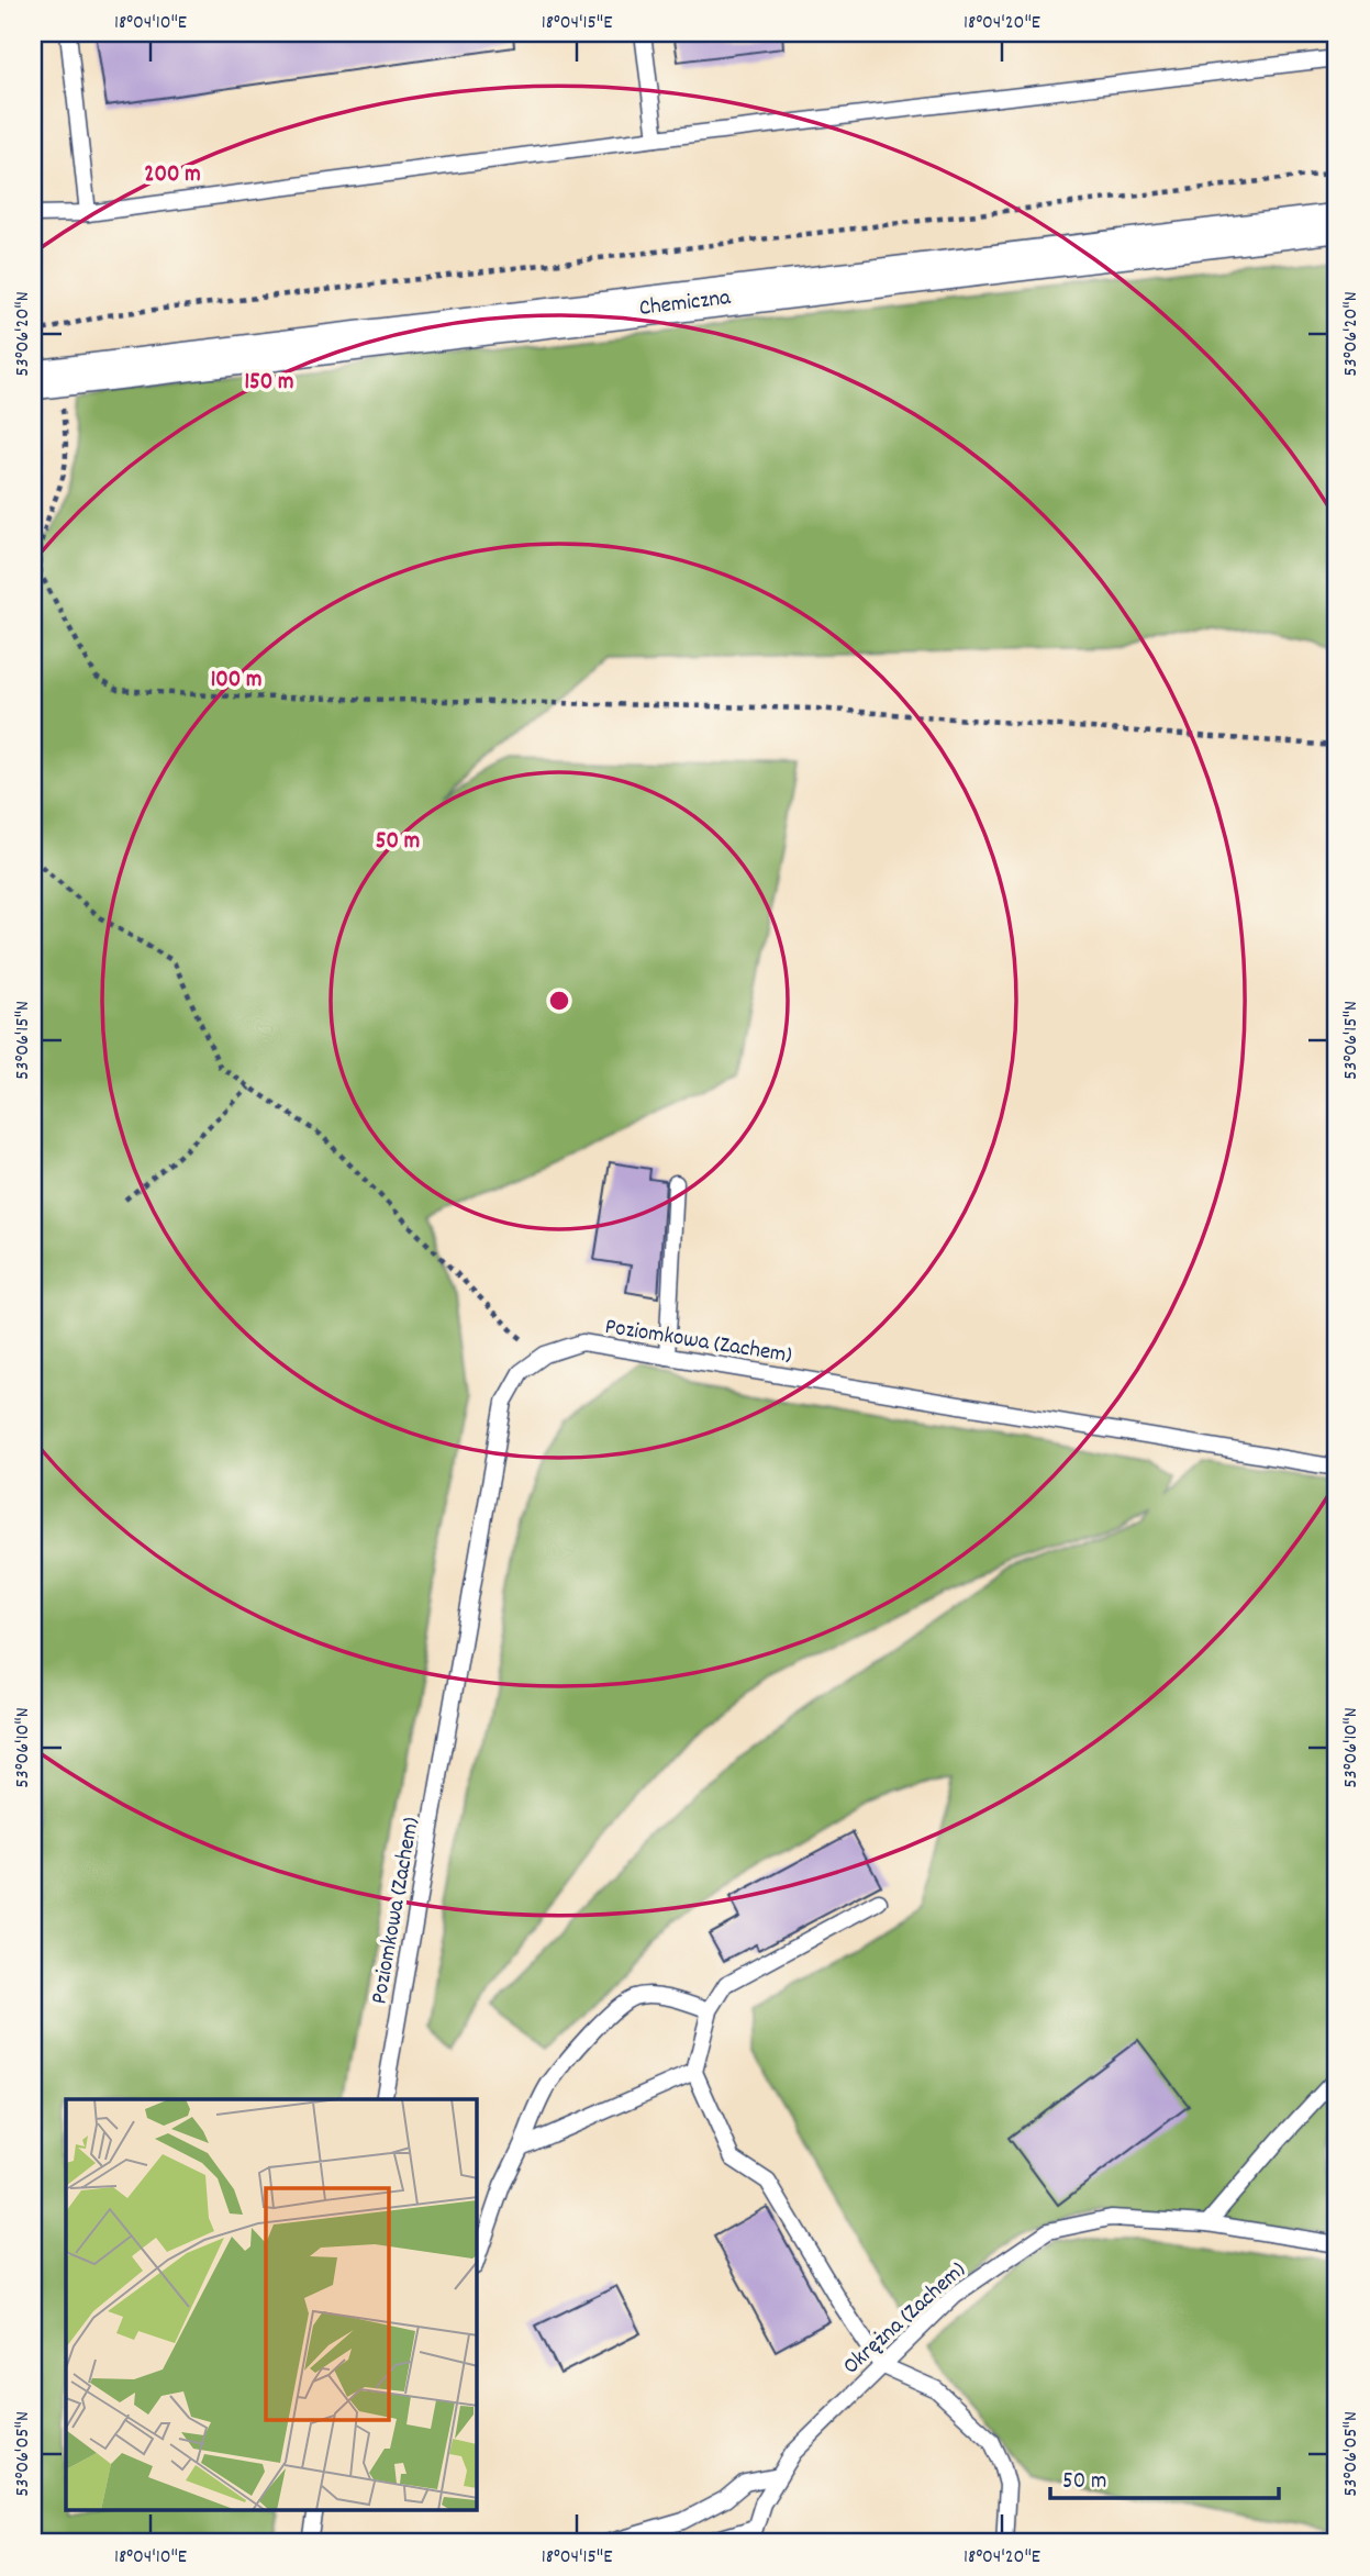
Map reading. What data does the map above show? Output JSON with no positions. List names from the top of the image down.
{
  "streets": {
    "street": ["Chemiczna"],
    "lane": ["Poziomkowa (Zachem)", "Okrężna (Zachem)"]
  },
  "scale_bar": "50 m",
  "coordinates": [
    "18°04'10\"E",
    "18°04'15\"E",
    "18°04'20\"E",
    "53°06'20\"N",
    "53°06'15\"N",
    "53°06'10\"N",
    "53°06'05\"N"
  ],
  "rings": [
    "200 m",
    "150 m",
    "100 m",
    "50 m"
  ]
}
